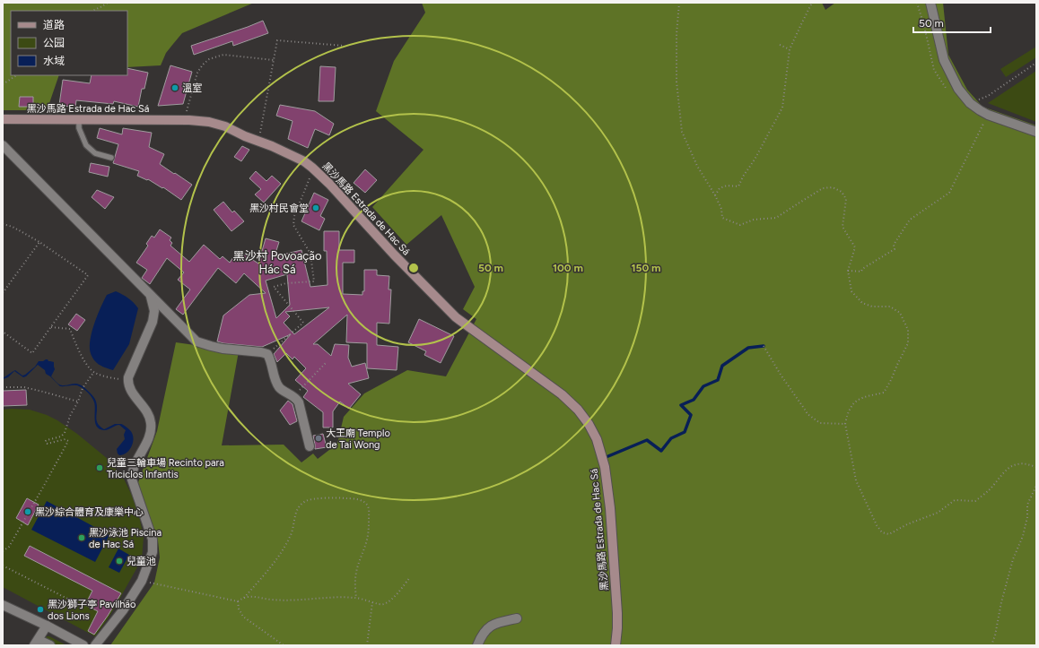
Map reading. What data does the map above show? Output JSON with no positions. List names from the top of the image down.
{
  "streets": {
    "main road": ["黑沙馬路 Estrada de Hac Sá"]
  },
  "districts": ["黑沙村 Povoação Hác Sá"],
  "places": [
    "溫室",
    "黑沙村民會堂",
    "大王廟 Templo de Tai Wong",
    "兒童三輪車場 Recinto para Triciclos Infantis",
    "黑沙綜合體育及康樂中心",
    "黑沙泳池 Piscina de Hac Sá",
    "兒童池",
    "黑沙獅子亭 Pavilhão dos Lions"
  ],
  "legend": ["道路", "公园", "水域"],
  "scale_bar": "50 m",
  "rings": ["50 m", "100 m", "150 m"]
}
